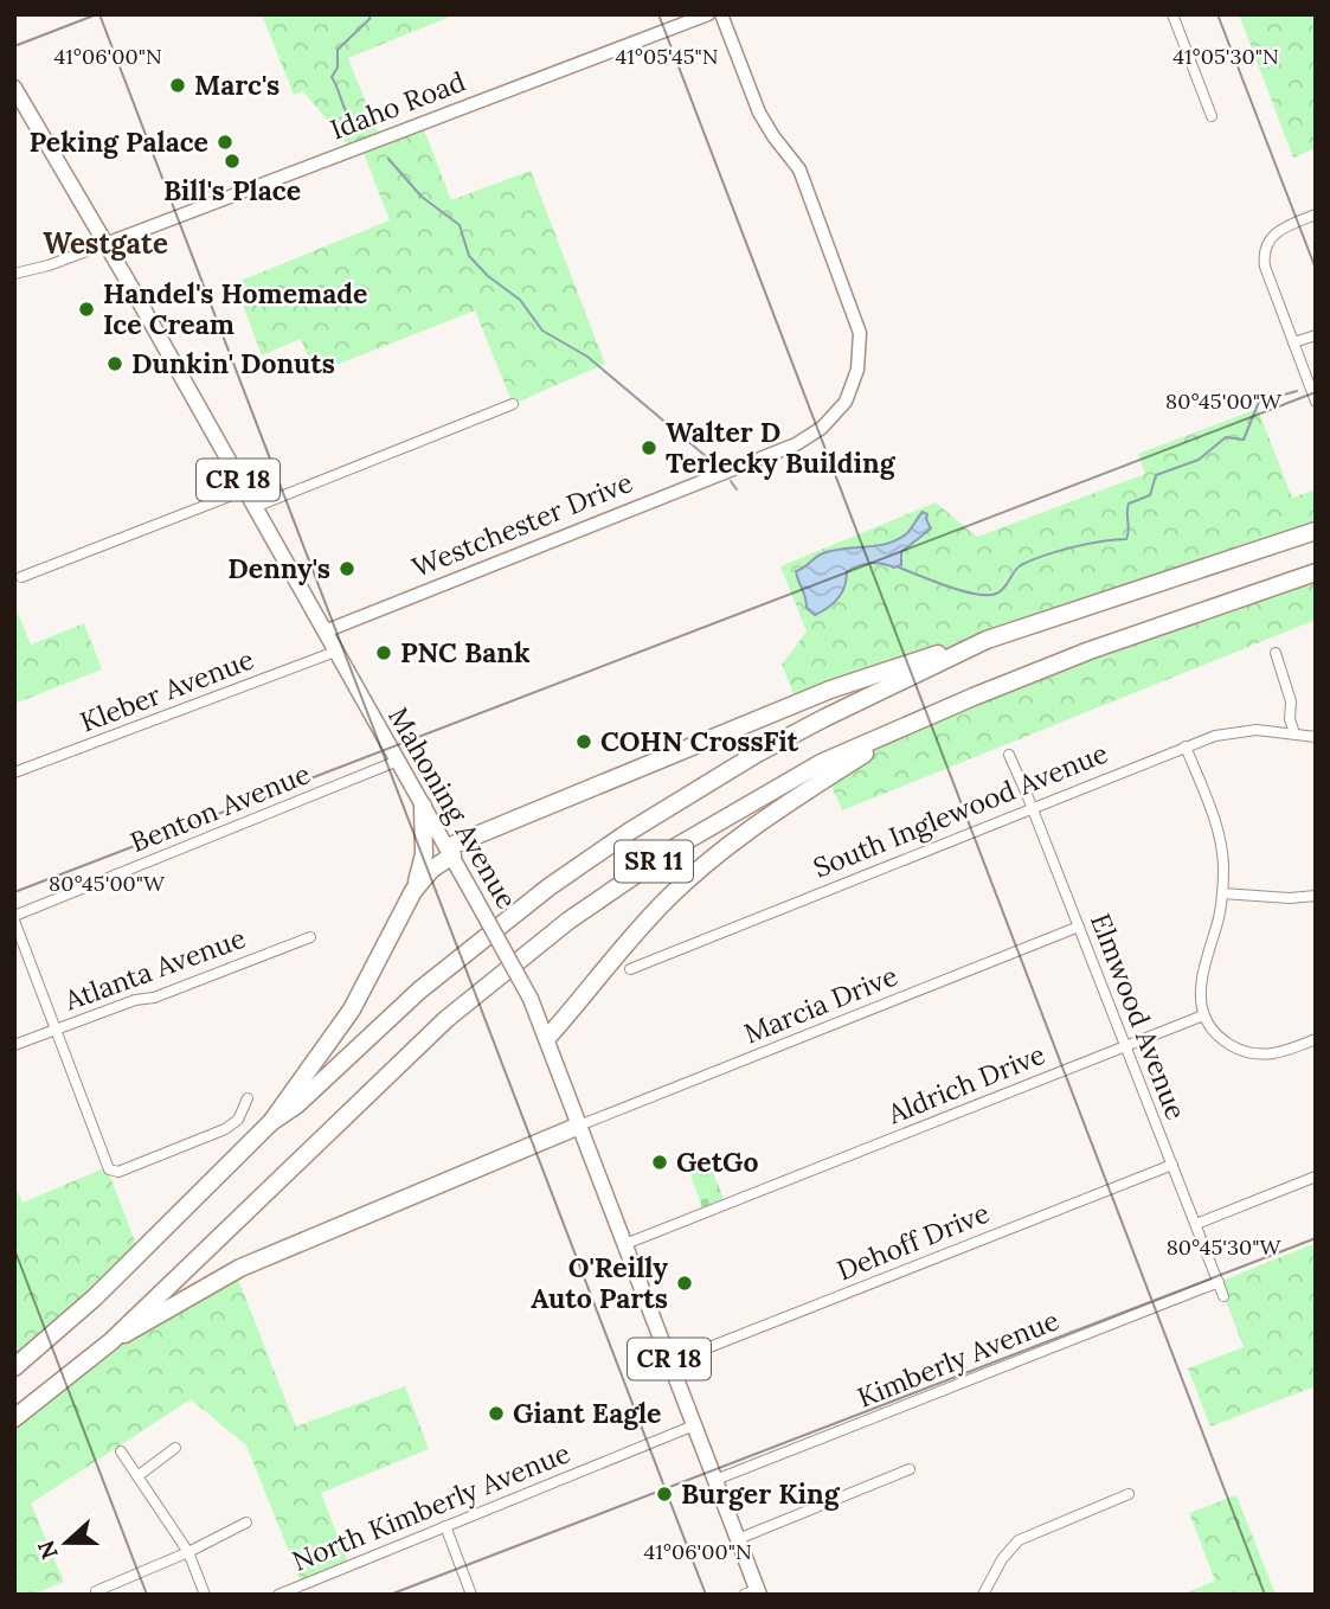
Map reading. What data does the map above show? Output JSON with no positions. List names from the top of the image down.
{
  "streets": {
    "highway": ["SR 11"],
    "main road": ["CR 18", "Mahoning Avenue"],
    "street": [
      "Idaho Road",
      "Westchester Drive",
      "Kleber Avenue",
      "Benton Avenue",
      "South Inglewood Avenue",
      "Atlanta Avenue",
      "Marcia Drive",
      "Elmwood Avenue",
      "Aldrich Drive",
      "Dehoff Drive",
      "Kimberly Avenue",
      "North Kimberly Avenue"
    ]
  },
  "crossings": [
    ["Idaho Road", "Mahoning Avenue"],
    ["Westchester Drive", "Mahoning Avenue"],
    ["Kleber Avenue", "Mahoning Avenue"],
    ["Benton Avenue", "Mahoning Avenue"],
    ["Mahoning Avenue", "Marcia Drive"],
    ["Mahoning Avenue", "Aldrich Drive"],
    ["Mahoning Avenue", "Dehoff Drive"],
    ["Mahoning Avenue", "Kimberly Avenue"],
    ["Mahoning Avenue", "North Kimberly Avenue"],
    ["South Inglewood Avenue", "Elmwood Avenue"],
    ["Marcia Drive", "Elmwood Avenue"],
    ["Elmwood Avenue", "Aldrich Drive"],
    ["Elmwood Avenue", "Dehoff Drive"],
    ["Elmwood Avenue", "Kimberly Avenue"]
  ],
  "districts": ["Westgate"],
  "places": [
    "Marc's",
    "Peking Palace",
    "Bill's Place",
    "Handel's Homemade Ice Cream",
    "Dunkin' Donuts",
    "Walter D Terlecky Building",
    "Denny's",
    "PNC Bank",
    "COHN CrossFit",
    "GetGo",
    "O'Reilly Auto Parts",
    "Giant Eagle",
    "Burger King"
  ],
  "north": "left",
  "coordinates": [
    "41°05'30\"N",
    "41°06'00\"N",
    "41°05'45\"N",
    "80°45'00\"W",
    "80°45'30\"W"
  ]
}
